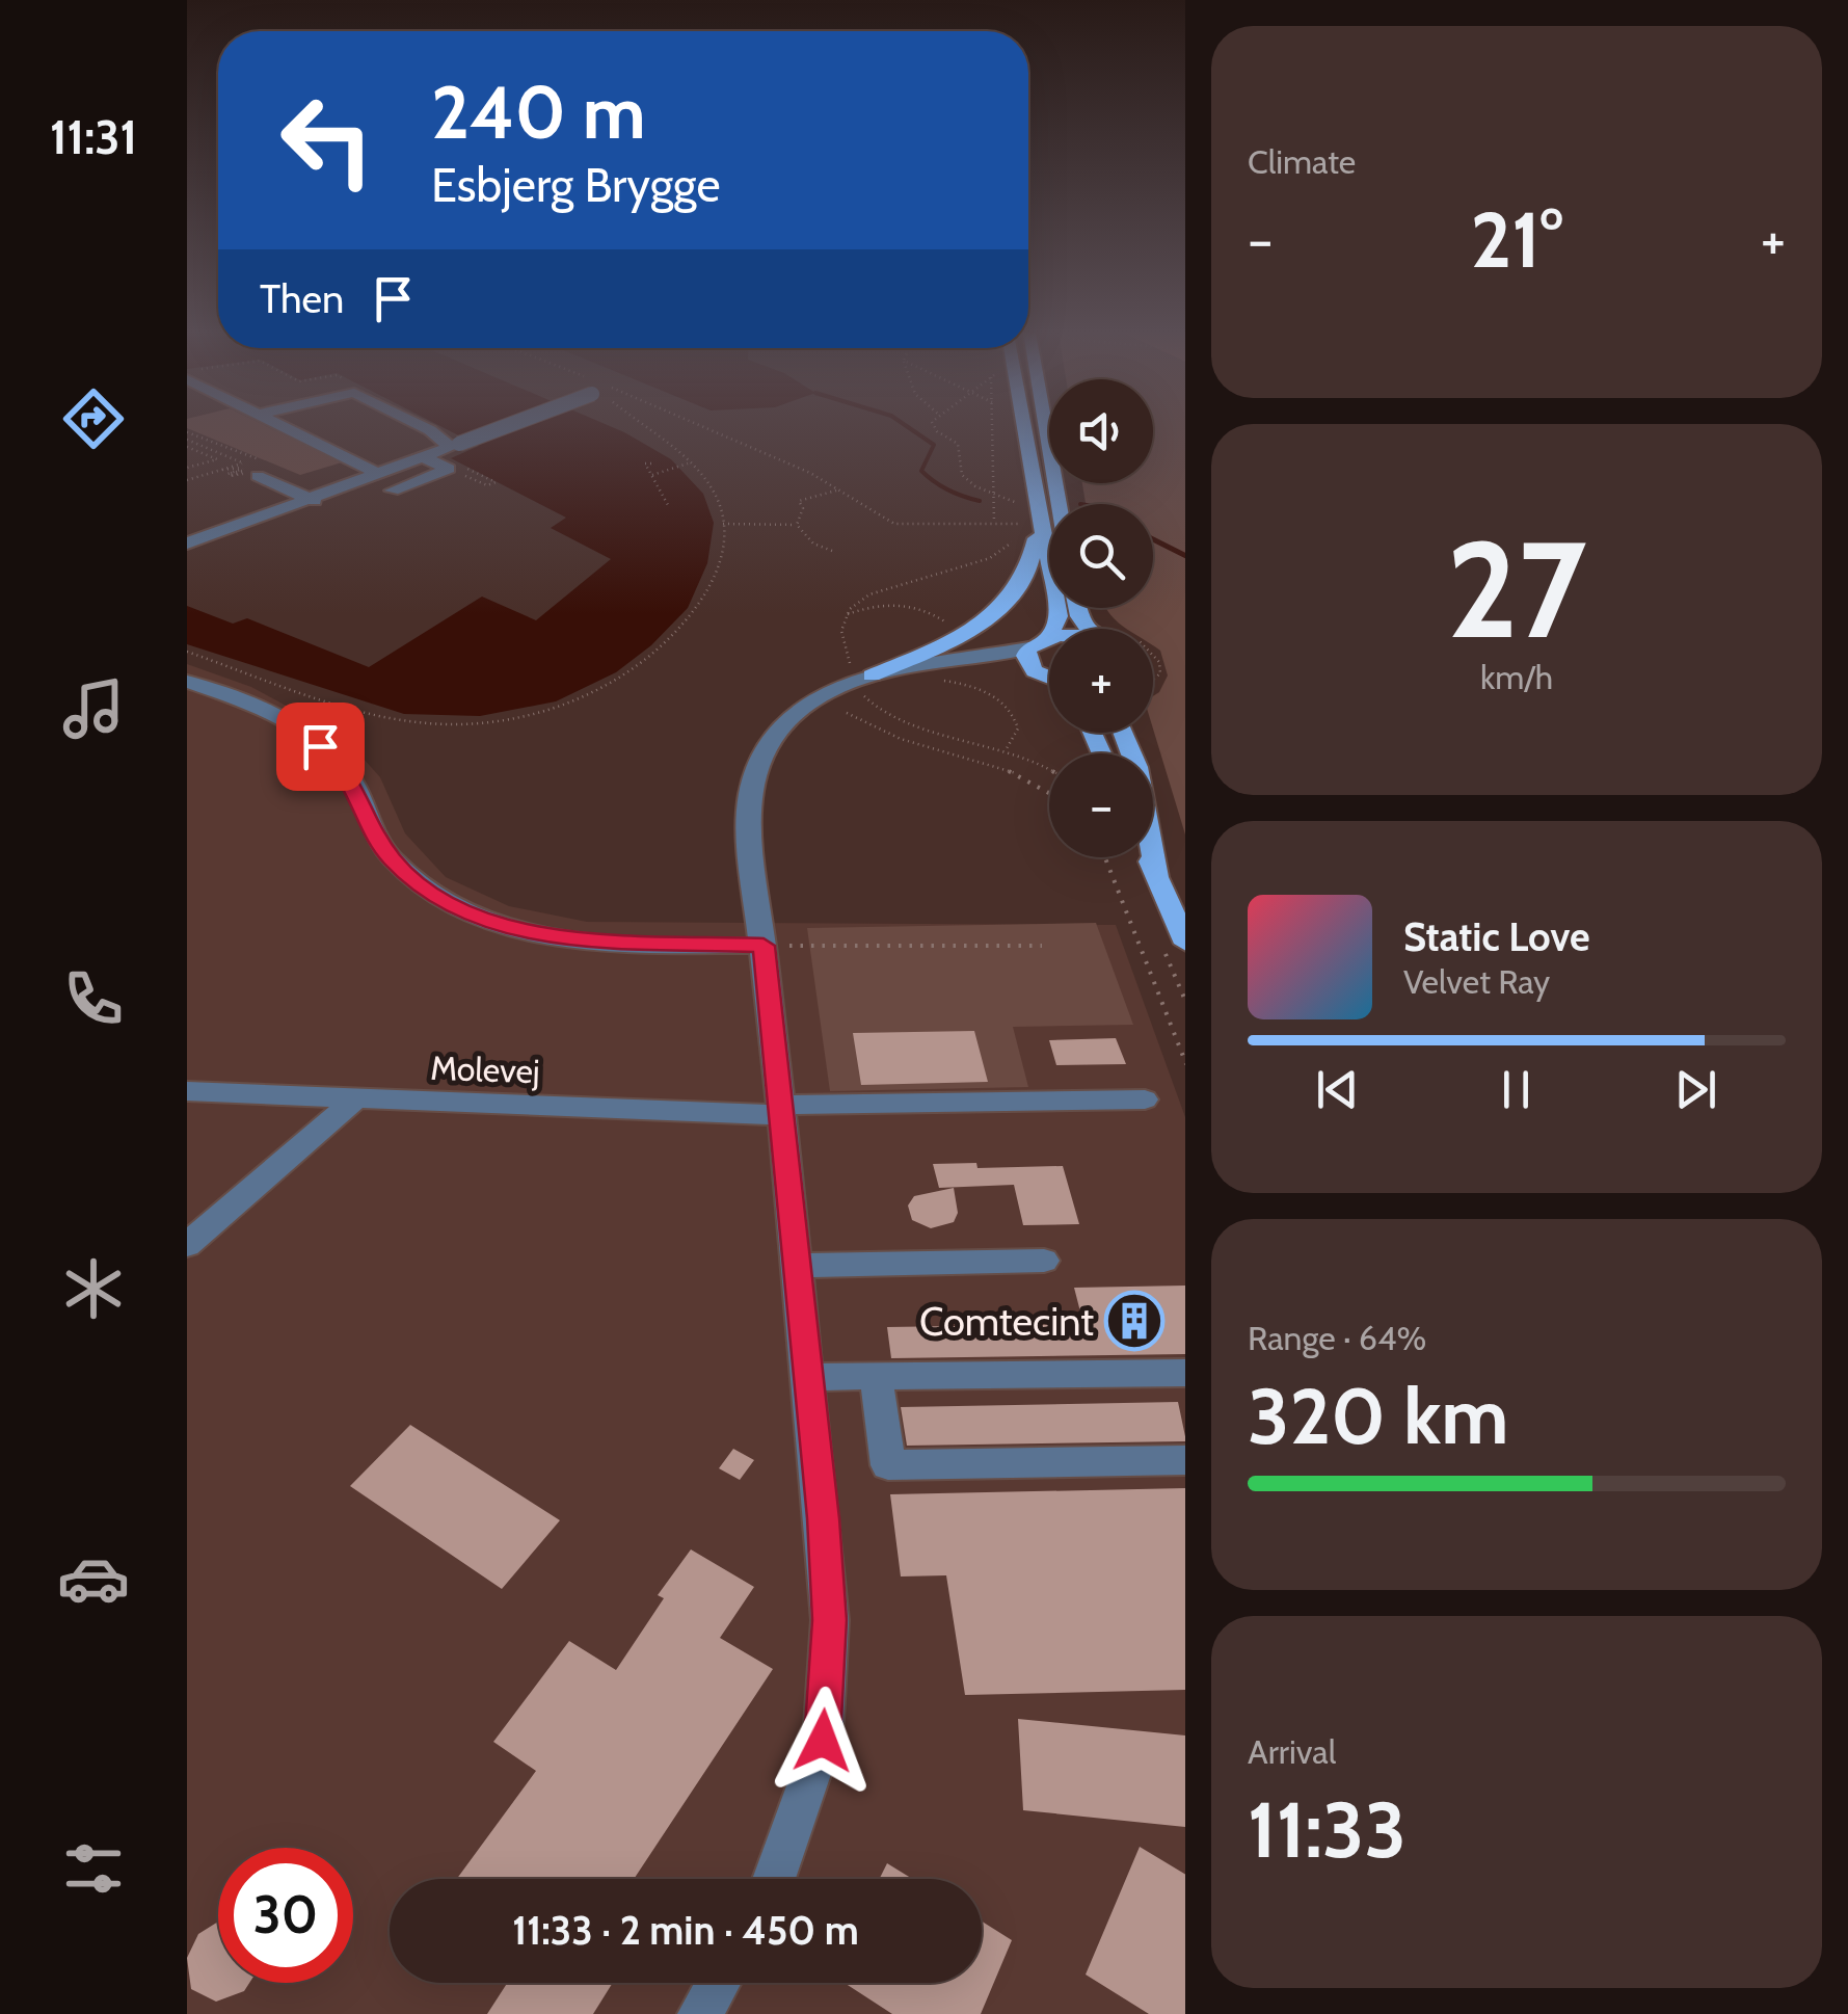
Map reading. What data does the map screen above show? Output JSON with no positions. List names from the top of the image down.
{
  "streets": {
    "street": ["Molevej"]
  },
  "places": {
    "building": ["Comtecint"]
  },
  "page": {
    "tabs": "11:31",
    "tile": [
      "Climate",
      ["27", "km/h"],
      ["Range · 64%", "320 km"],
      ["Arrival", "11:33"]
    ],
    "turn": ["240 m", "Esbjerg Brygge"],
    "heat": ["−", "21°", "+"],
    "then": "Then",
    "map_buttons": ["+", "−"],
    "song": ["Static Love", "Velvet Ray"],
    "limit": "30",
    "trip": "11:33 · 2 min · 450 m"
  }
}
